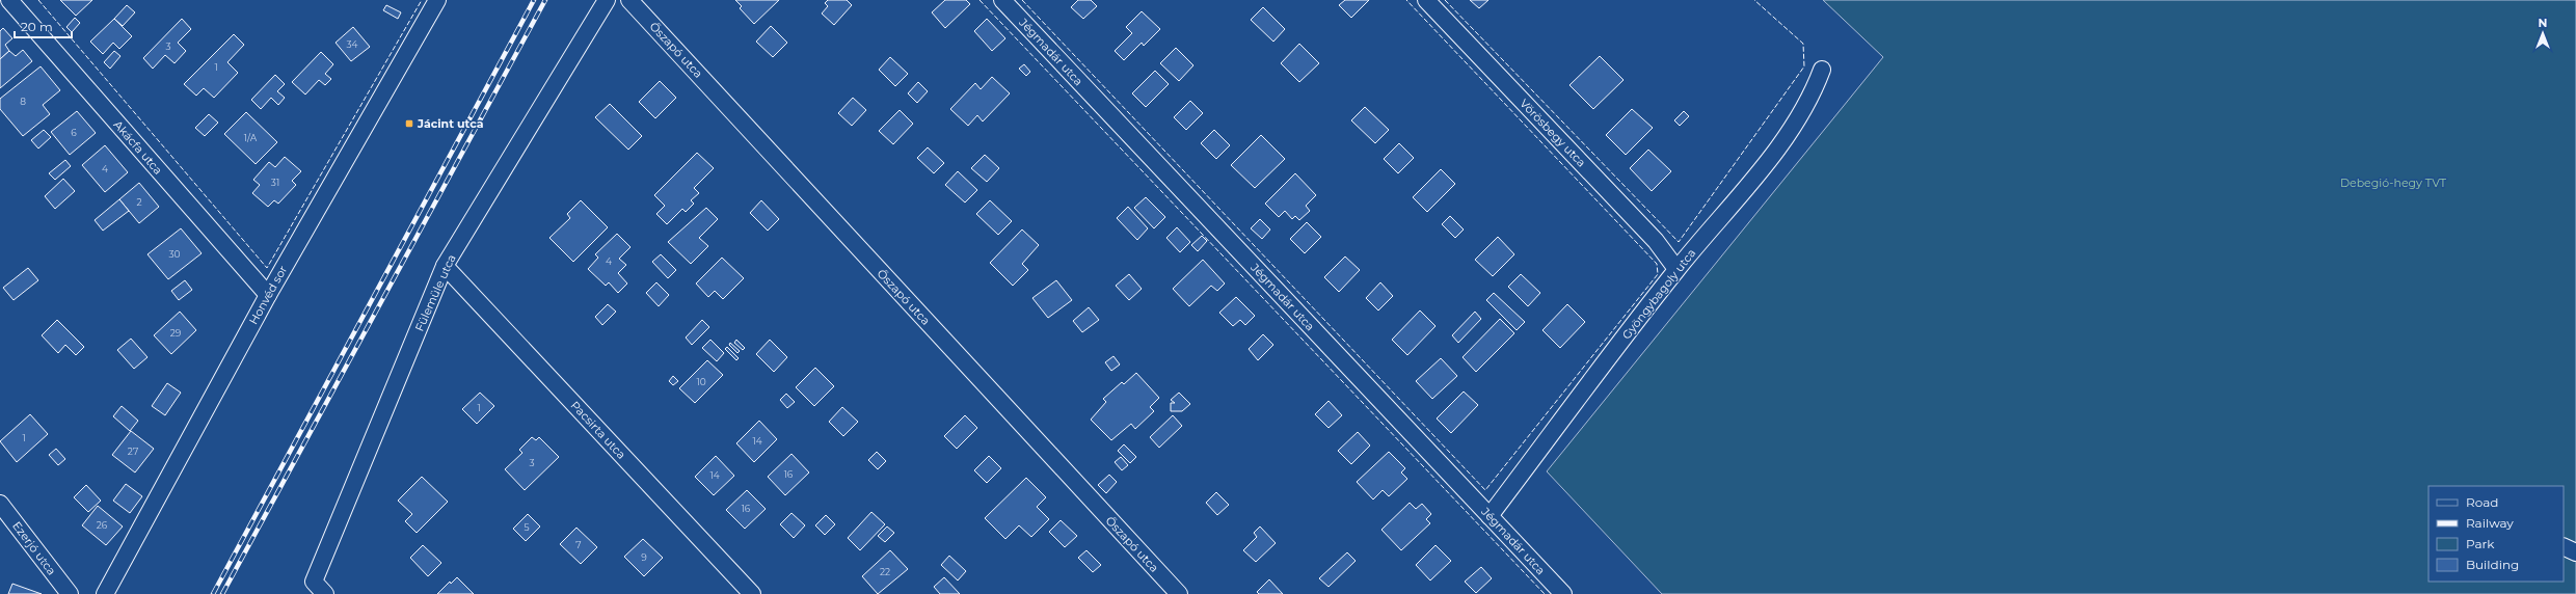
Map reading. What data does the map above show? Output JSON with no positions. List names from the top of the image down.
{
  "streets": {
    "street": [
      "Őszapó utca",
      "Jégmadár utca",
      "Vörösbegy utca",
      "Akácfa utca",
      "Fülemüle utca",
      "Gyöngybagoly utca",
      "Honvéd sor",
      "Pacsirta utca",
      "Ezerjó utca"
    ]
  },
  "crossings": [
    ["Jégmadár utca", "Gyöngybagoly utca"],
    ["Vörösbegy utca", "Gyöngybagoly utca"],
    ["Akácfa utca", "Honvéd sor"],
    ["Fülemüle utca", "Pacsirta utca"]
  ],
  "parks": ["Debegió-hegy TVT"],
  "places": {
    "transit": ["Jácint utca"]
  },
  "house_numbers": [
    "34",
    "3",
    "1",
    "8",
    "6",
    "1/A",
    "4",
    "31",
    "2",
    "30",
    "4",
    "29",
    "10",
    "1",
    "1",
    "14",
    "27",
    "3",
    "16",
    "14",
    "16",
    "26",
    "5",
    "7",
    "9",
    "22"
  ],
  "legend": [
    "Road",
    "Railway",
    "Park",
    "Building"
  ],
  "scale_bar": "20 m",
  "north": "top"
}
